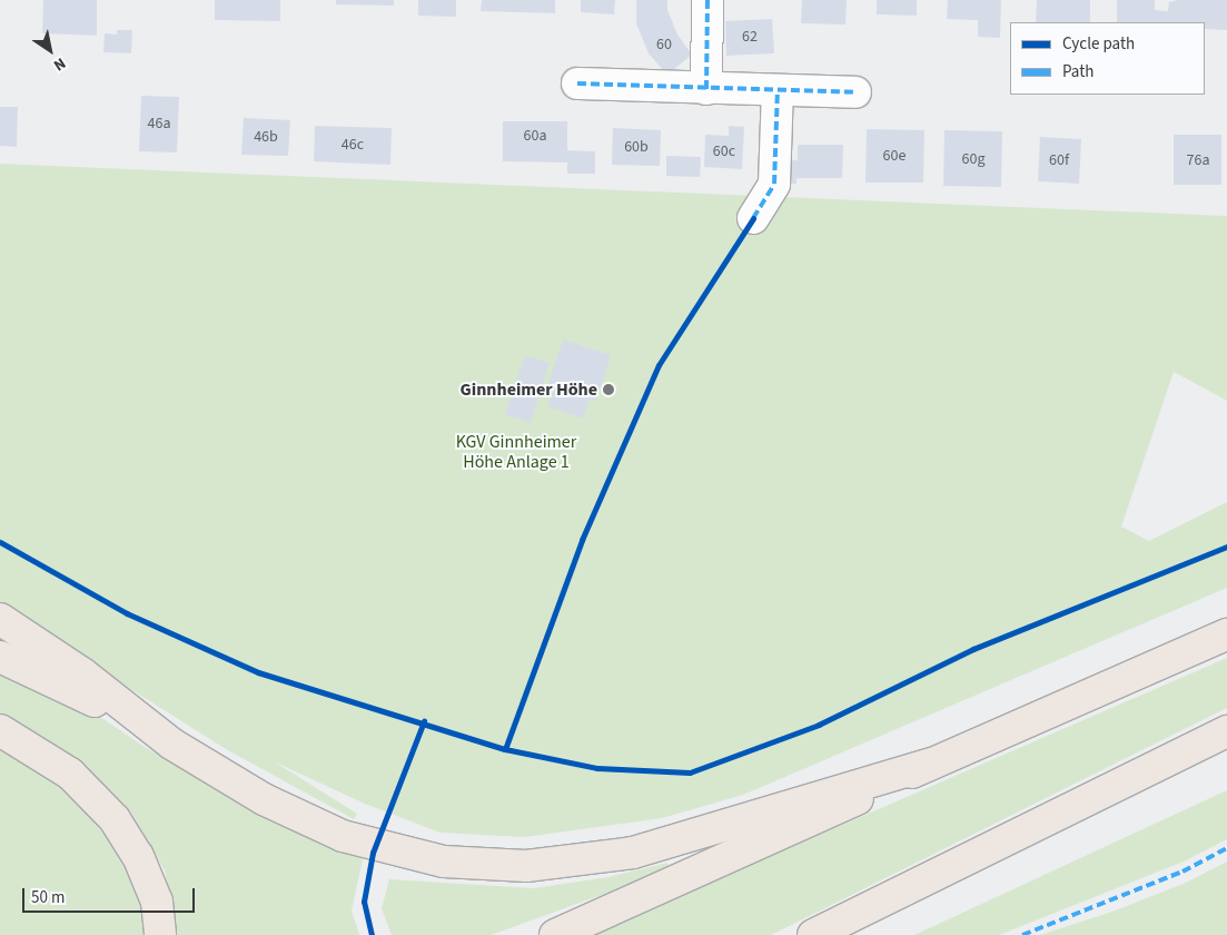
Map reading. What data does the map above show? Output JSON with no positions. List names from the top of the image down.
{
  "parks": ["KGV Ginnheimer Höhe Anlage 1"],
  "places": ["Ginnheimer Höhe"],
  "house_numbers": [
    "62",
    "60",
    "46a",
    "60a",
    "46b",
    "46c",
    "60b",
    "60c",
    "60e",
    "60g",
    "60f",
    "76a"
  ],
  "legend": ["Cycle path", "Path"],
  "scale_bar": "50 m",
  "north": "bottom right"
}
